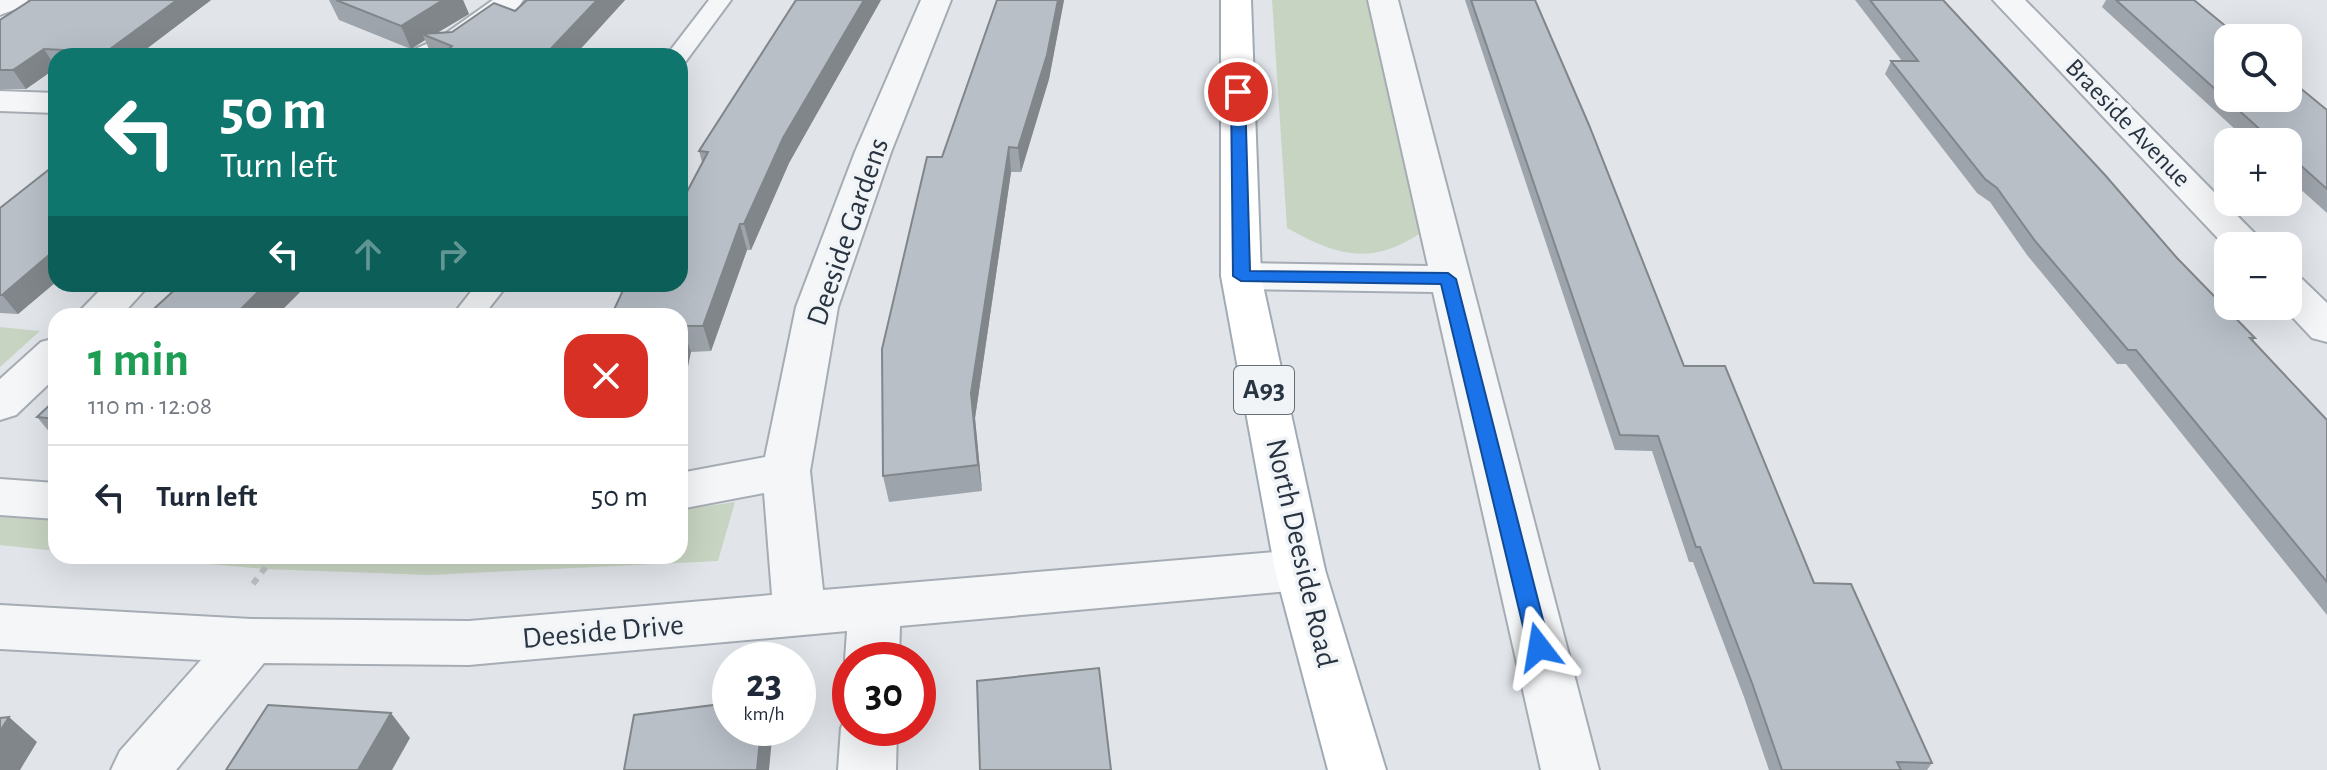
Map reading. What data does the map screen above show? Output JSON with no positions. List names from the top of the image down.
{
  "streets": {
    "main road": ["A93", "North Deeside Road"],
    "street": ["Braeside Avenue", "Deeside Gardens", "Deeside Drive"]
  },
  "crossings": [
    ["Deeside Gardens", "Deeside Drive"],
    ["North Deeside Road", "Deeside Drive"]
  ],
  "page": {
    "map_buttons": ["+", "−"],
    "turn": ["50 m", "Turn left"],
    "heading": ["1 min", "110 m · 12:08"],
    "list": [
      {
        "name": "Turn left",
        "value": "50 m"
      }
    ],
    "speed": "23 km/h",
    "limit": "30"
  }
}
